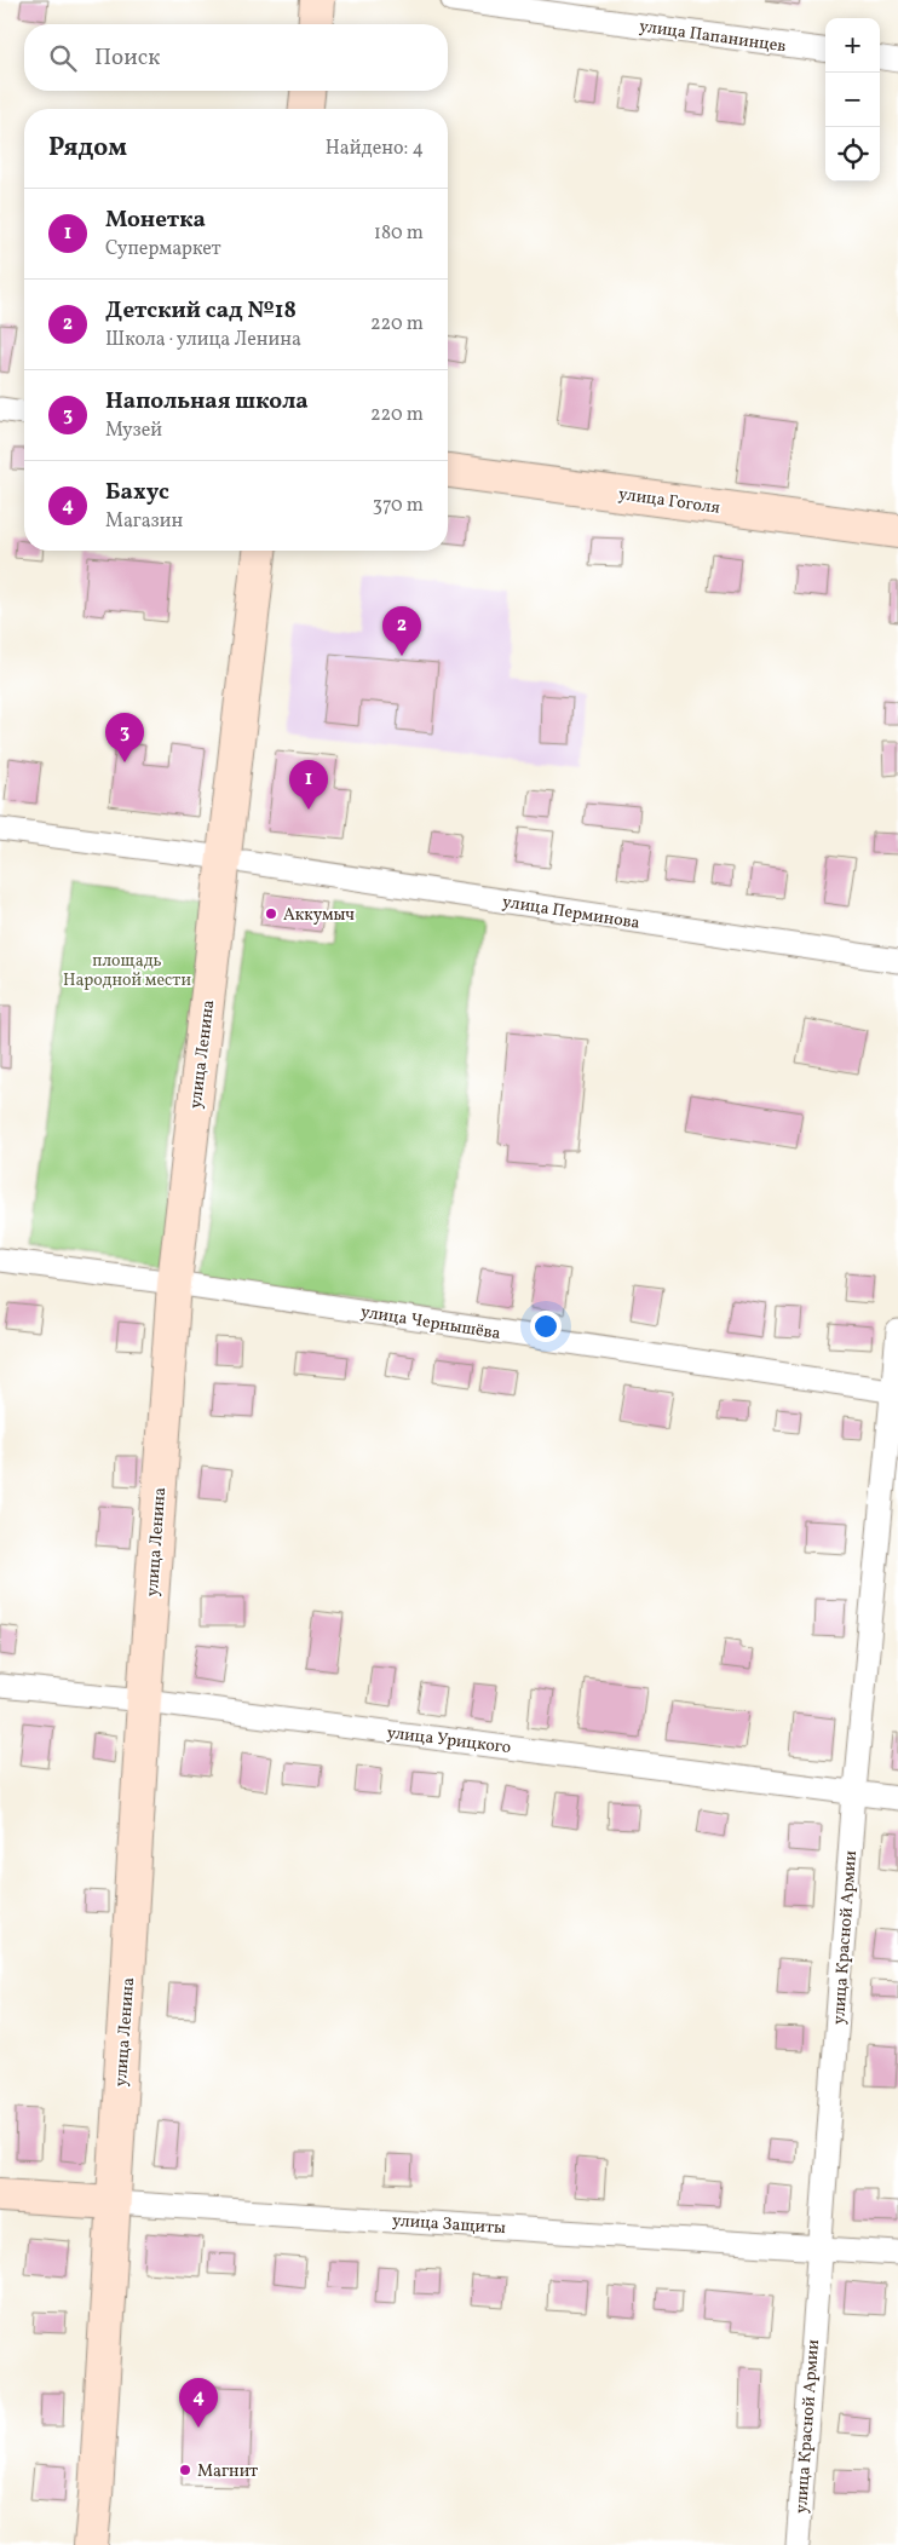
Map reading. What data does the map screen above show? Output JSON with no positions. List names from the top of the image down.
{
  "streets": {
    "street": [
      "улица Папанинцев",
      "улица Гоголя",
      "улица Перминова",
      "улица Ленина",
      "улица Чернышёва",
      "улица Урицкого",
      "улица Красной Армии",
      "улица Защиты"
    ]
  },
  "crossings": [
    ["улица Перминова", "улица Ленина"],
    ["улица Ленина", "улица Чернышёва"],
    ["улица Ленина", "улица Урицкого"],
    ["улица Ленина", "улица Защиты"],
    ["улица Чернышёва", "улица Красной Армии"],
    ["улица Урицкого", "улица Красной Армии"],
    ["улица Красной Армии", "улица Защиты"]
  ],
  "parks": ["площадь Народной мести"],
  "places": ["Аккумыч", "Магнит"],
  "page": {
    "map_buttons": ["+", "−"],
    "search": "Поиск",
    "heading": ["Рядом", "Найдено: 4"],
    "list": [
      {
        "mark": "1",
        "name": "Монетка",
        "note": "Супермаркет",
        "value": "180 m"
      },
      {
        "mark": "2",
        "name": "Детский сад №18",
        "note": "Школа · улица Ленина",
        "value": "220 m"
      },
      {
        "mark": "3",
        "name": "Напольная школа",
        "note": "Музей",
        "value": "220 m"
      },
      {
        "mark": "4",
        "name": "Бахус",
        "note": "Магазин",
        "value": "370 m"
      }
    ],
    "pins": [
      "2",
      "3",
      "1",
      "4"
    ]
  }
}
